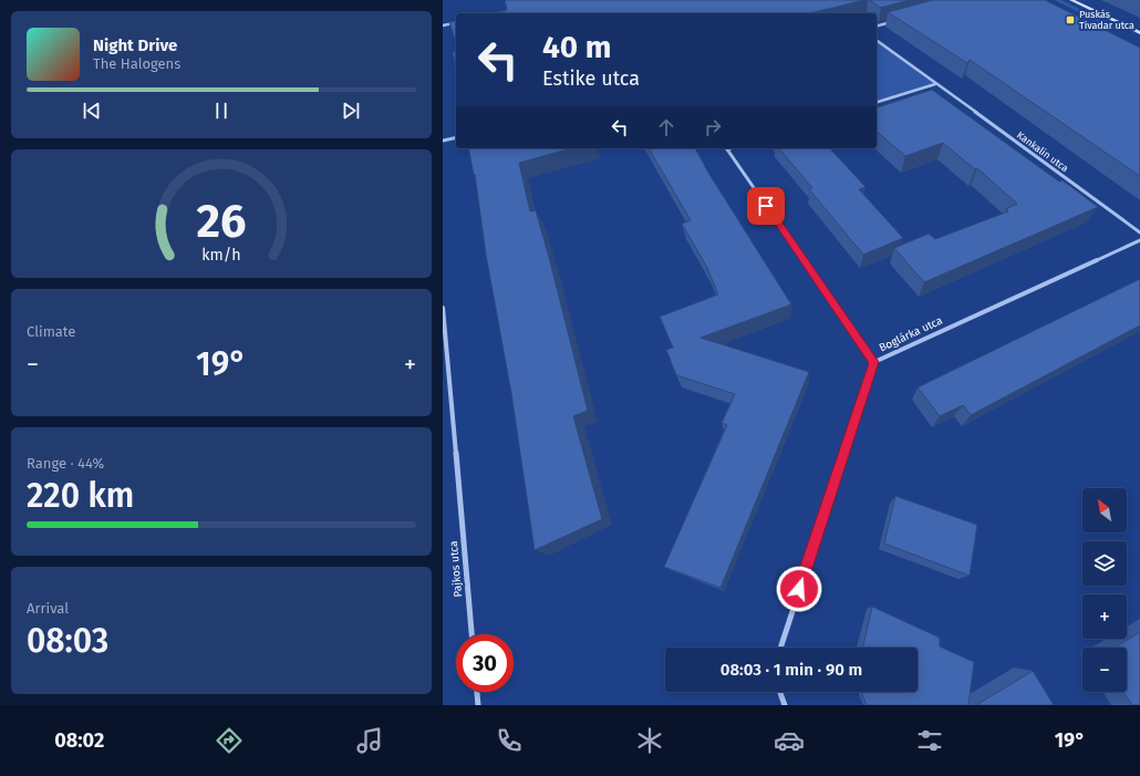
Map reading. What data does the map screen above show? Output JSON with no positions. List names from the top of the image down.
{
  "streets": {
    "street": ["Kankalin utca", "Boglárka utca", "Pajkos utca"]
  },
  "places": {
    "transit": ["Puskás Tivadar utca"]
  },
  "north": "top left",
  "page": {
    "turn": ["40 m", "Estike utca"],
    "song": ["Night Drive", "The Halogens"],
    "tile": [
      "Climate",
      ["Range · 44%", "220 km"],
      ["Arrival", "08:03"]
    ],
    "heat": ["−", "19°", "+"],
    "map_buttons": ["+", "−"],
    "limit": "30",
    "trip": "08:03 · 1 min · 90 m",
    "tabs": ["08:02", "19°"],
    "gauge": ["26", "km/h"]
  }
}
